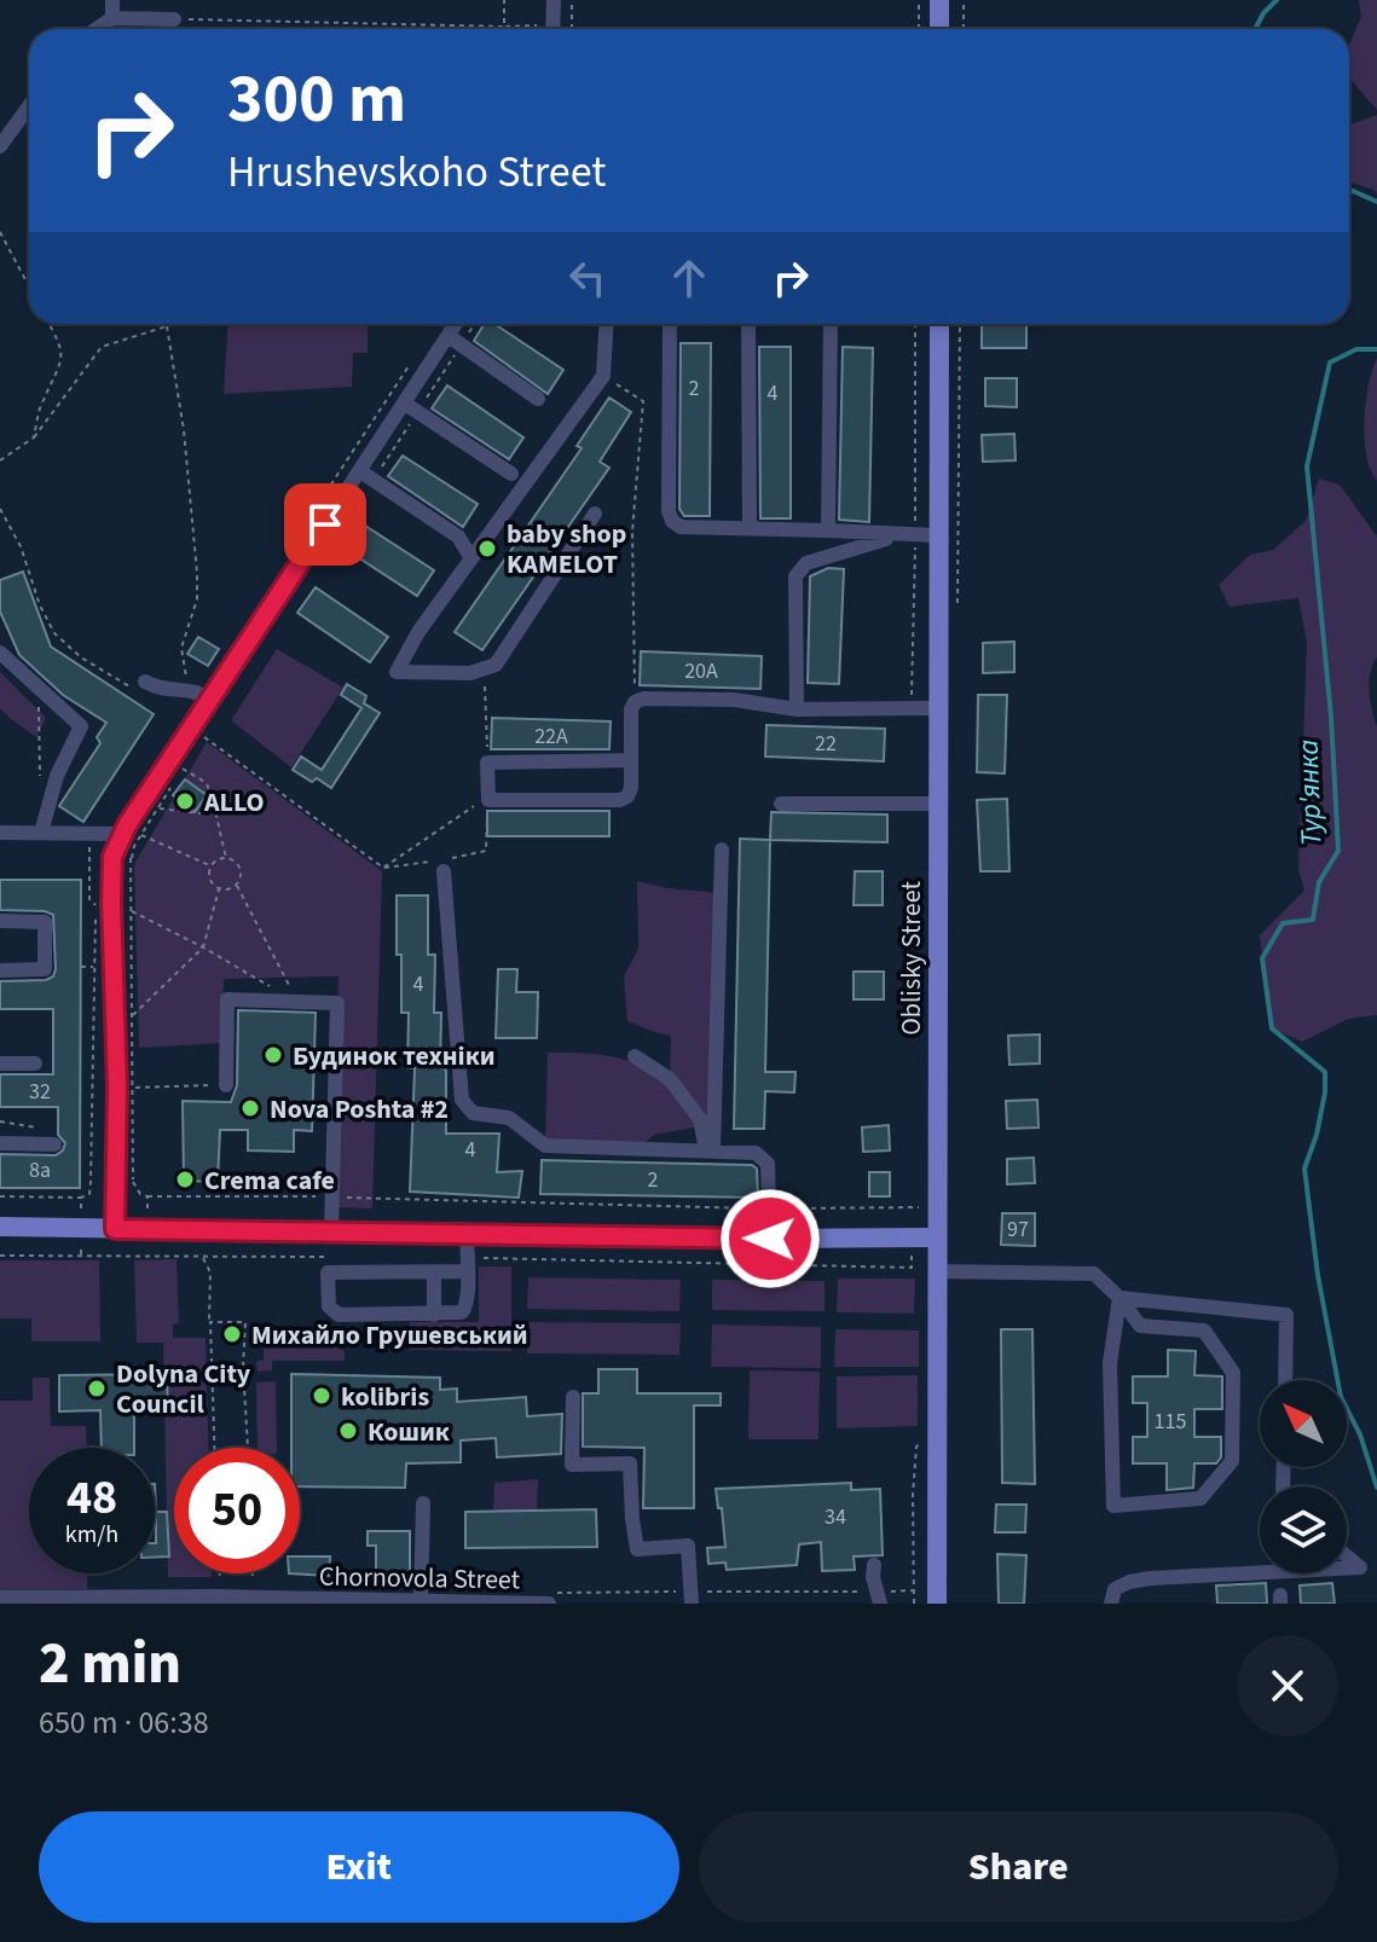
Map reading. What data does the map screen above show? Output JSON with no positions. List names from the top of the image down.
{
  "streets": {
    "main road": ["Oblisky Street"],
    "street": ["Chornovola Street"]
  },
  "water": ["Тур'янка"],
  "places": [
    "baby shop KAMELOT",
    "ALLO",
    "Будинок техніки",
    "Nova Poshta #2",
    "Crema cafe",
    "Михайло Грушевський",
    "Dolyna City Council",
    "kolibris",
    "Кошик"
  ],
  "house_numbers": [
    "2",
    "4",
    "20А",
    "22А",
    "22",
    "4",
    "32",
    "4",
    "8а",
    "2",
    "97",
    "115",
    "34"
  ],
  "north": "top left",
  "page": {
    "turn": ["300 m", "Hrushevskoho Street"],
    "speed": "48 km/h",
    "limit": "50",
    "heading": ["2 min", "650 m · 06:38"],
    "buttons": ["Exit", "Share"]
  }
}
